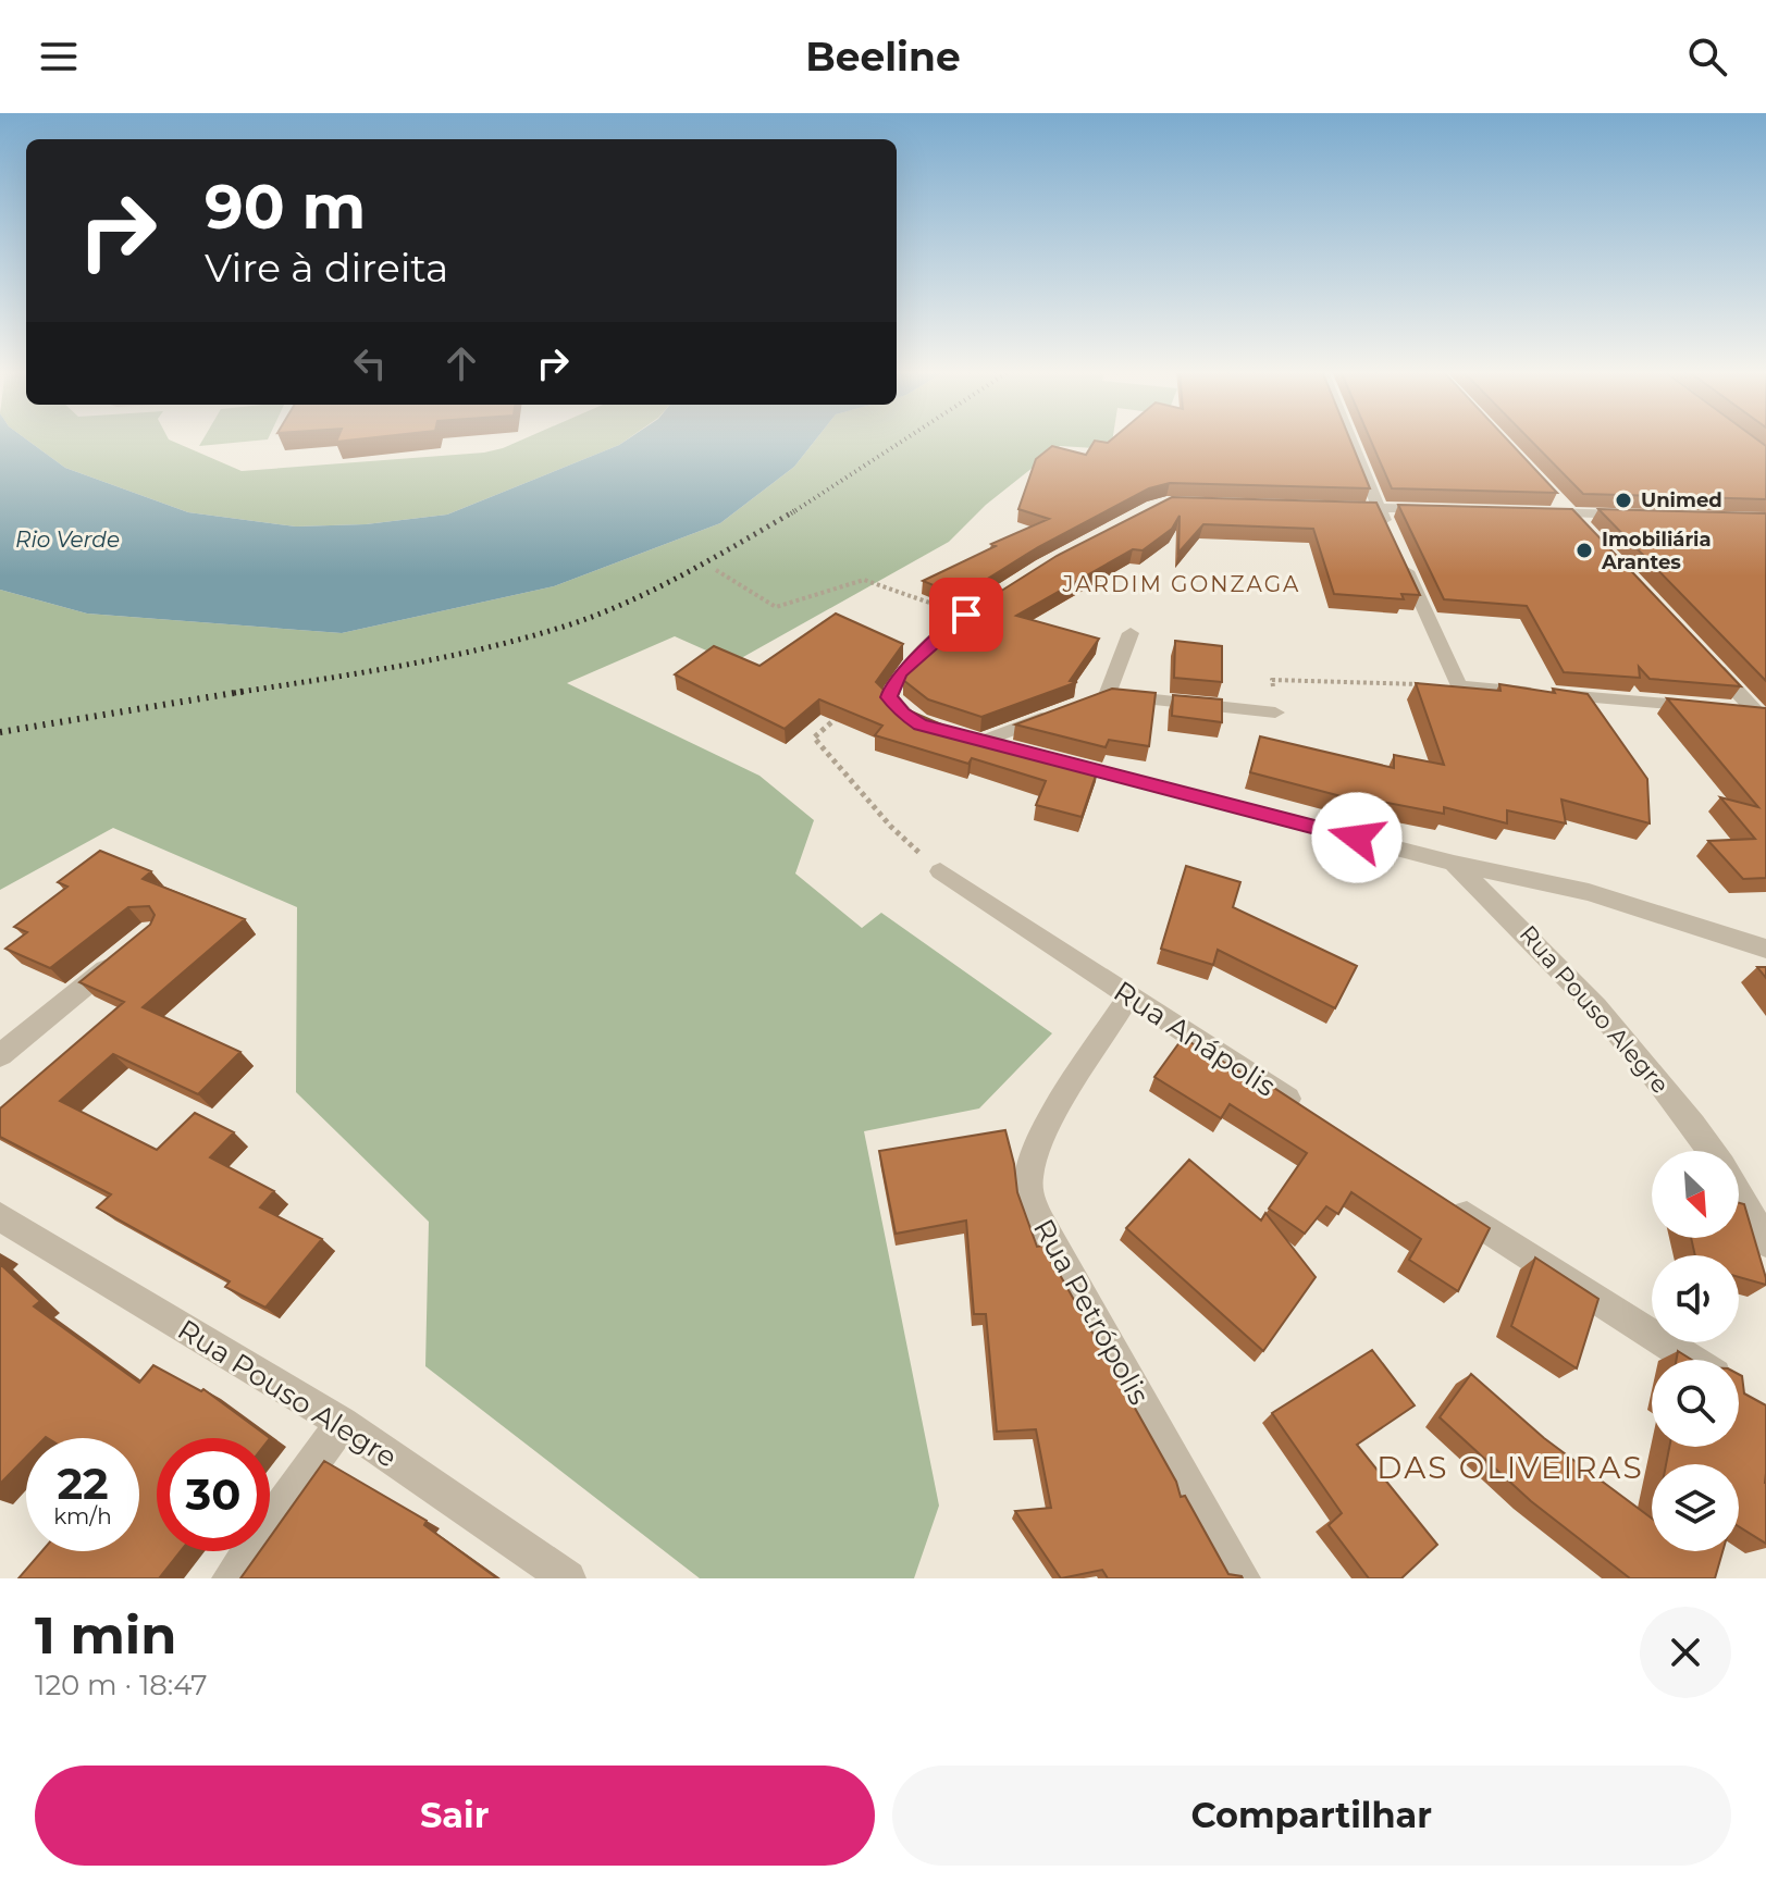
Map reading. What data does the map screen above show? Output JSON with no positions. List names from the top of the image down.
{
  "streets": {
    "street": ["Rua Pouso Alegre", "Rua Anápolis", "Rua Petrópolis"]
  },
  "crossings": [
    ["Rua Anápolis", "Rua Petrópolis"]
  ],
  "districts": ["JARDIM GONZAGA", "DAS OLIVEIRAS"],
  "water": ["Rio Verde"],
  "places": ["Unimed", "Imobiliária Arantes"],
  "north": "bottom right",
  "page": {
    "header": "Beeline",
    "turn": ["90 m", "Vire à direita"],
    "speed": "22 km/h",
    "limit": "30",
    "heading": ["1 min", "120 m · 18:47"],
    "buttons": ["Sair", "Compartilhar"]
  }
}
